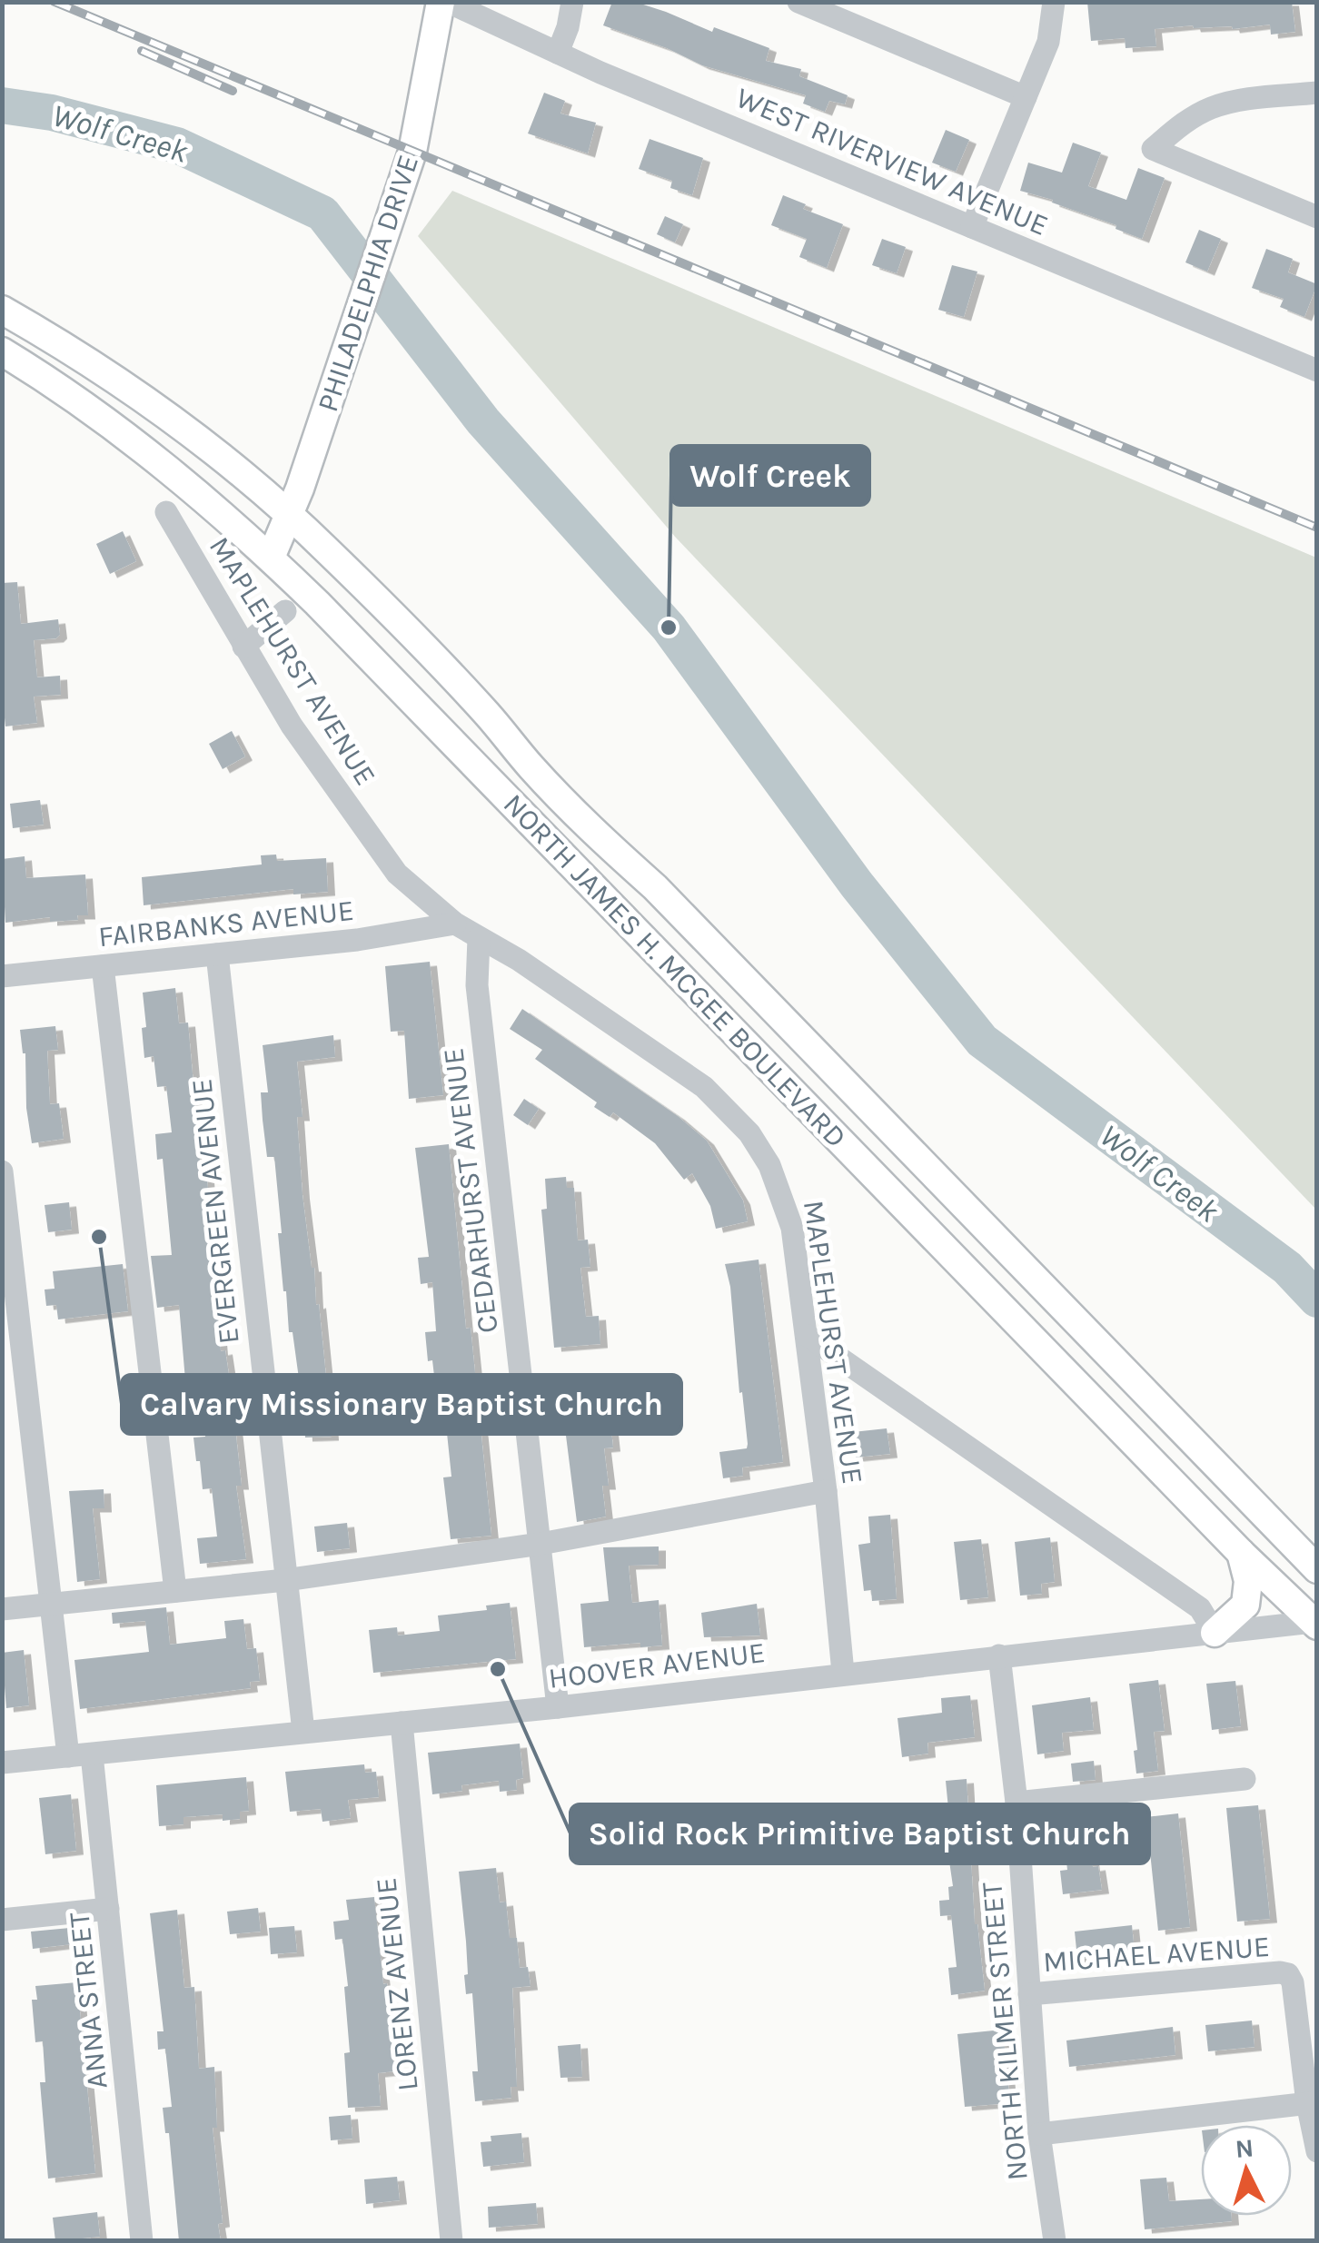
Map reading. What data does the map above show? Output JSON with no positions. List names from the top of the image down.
{
  "streets": {
    "main road": ["PHILADELPHIA DRIVE", "NORTH JAMES H. MCGEE BOULEVARD"],
    "street": [
      "WEST RIVERVIEW AVENUE",
      "MAPLEHURST AVENUE",
      "FAIRBANKS AVENUE",
      "CEDARHURST AVENUE",
      "EVERGREEN AVENUE",
      "HOOVER AVENUE",
      "MICHAEL AVENUE",
      "LORENZ AVENUE",
      "ANNA STREET",
      "NORTH KILMER STREET"
    ]
  },
  "crossings": [
    ["PHILADELPHIA DRIVE", "NORTH JAMES H. MCGEE BOULEVARD"],
    ["MAPLEHURST AVENUE", "FAIRBANKS AVENUE"],
    ["MAPLEHURST AVENUE", "CEDARHURST AVENUE"],
    ["MAPLEHURST AVENUE", "HOOVER AVENUE"],
    ["FAIRBANKS AVENUE", "EVERGREEN AVENUE"],
    ["NORTH JAMES H. MCGEE BOULEVARD", "HOOVER AVENUE"],
    ["CEDARHURST AVENUE", "HOOVER AVENUE"],
    ["EVERGREEN AVENUE", "HOOVER AVENUE"],
    ["HOOVER AVENUE", "LORENZ AVENUE"],
    ["HOOVER AVENUE", "ANNA STREET"],
    ["HOOVER AVENUE", "NORTH KILMER STREET"],
    ["MICHAEL AVENUE", "NORTH KILMER STREET"]
  ],
  "water": ["Wolf Creek"],
  "places": ["Wolf Creek", "Calvary Missionary Baptist Church", "Solid Rock Primitive Baptist Church"],
  "north": "top"
}
